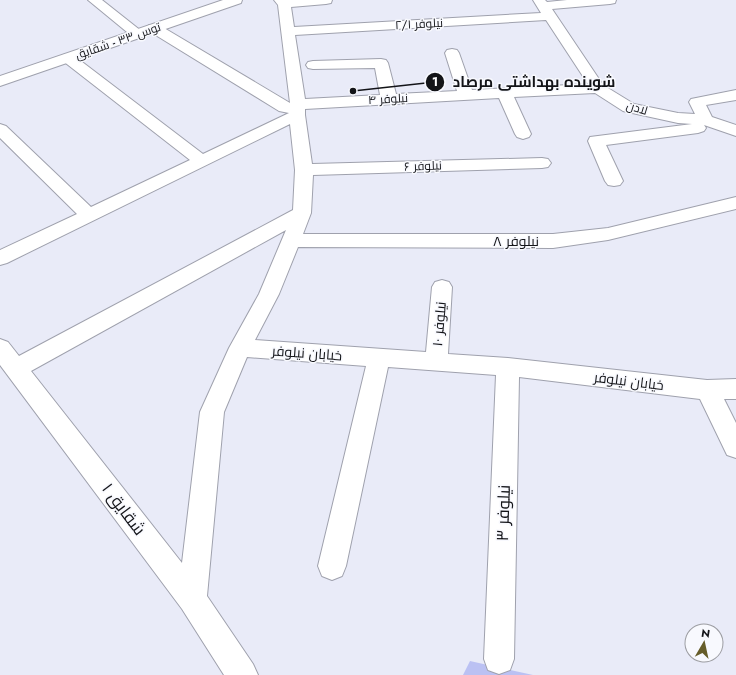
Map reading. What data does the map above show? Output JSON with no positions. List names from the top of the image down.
{
  "streets": {
    "street": [
      "نیلوفر ۲/۱",
      "توس ۳۳ - شقایق",
      "نیلوفر ۴",
      "لادن",
      "نیلوفر ۶",
      "نیلوفر ۸",
      "نیلوفر ۱۰",
      "خیابان نیلوفر",
      "شقایق ۱",
      "نیلوفر ۳"
    ]
  },
  "crossings": [
    ["نیلوفر ۲/۱", "لادن"],
    ["نیلوفر ۴", "لادن"],
    ["نیلوفر ۱۰", "خیابان نیلوفر"],
    ["خیابان نیلوفر", "نیلوفر ۳"]
  ],
  "places": ["شوینده بهداشتی مرصاد"],
  "north": "top"
}
